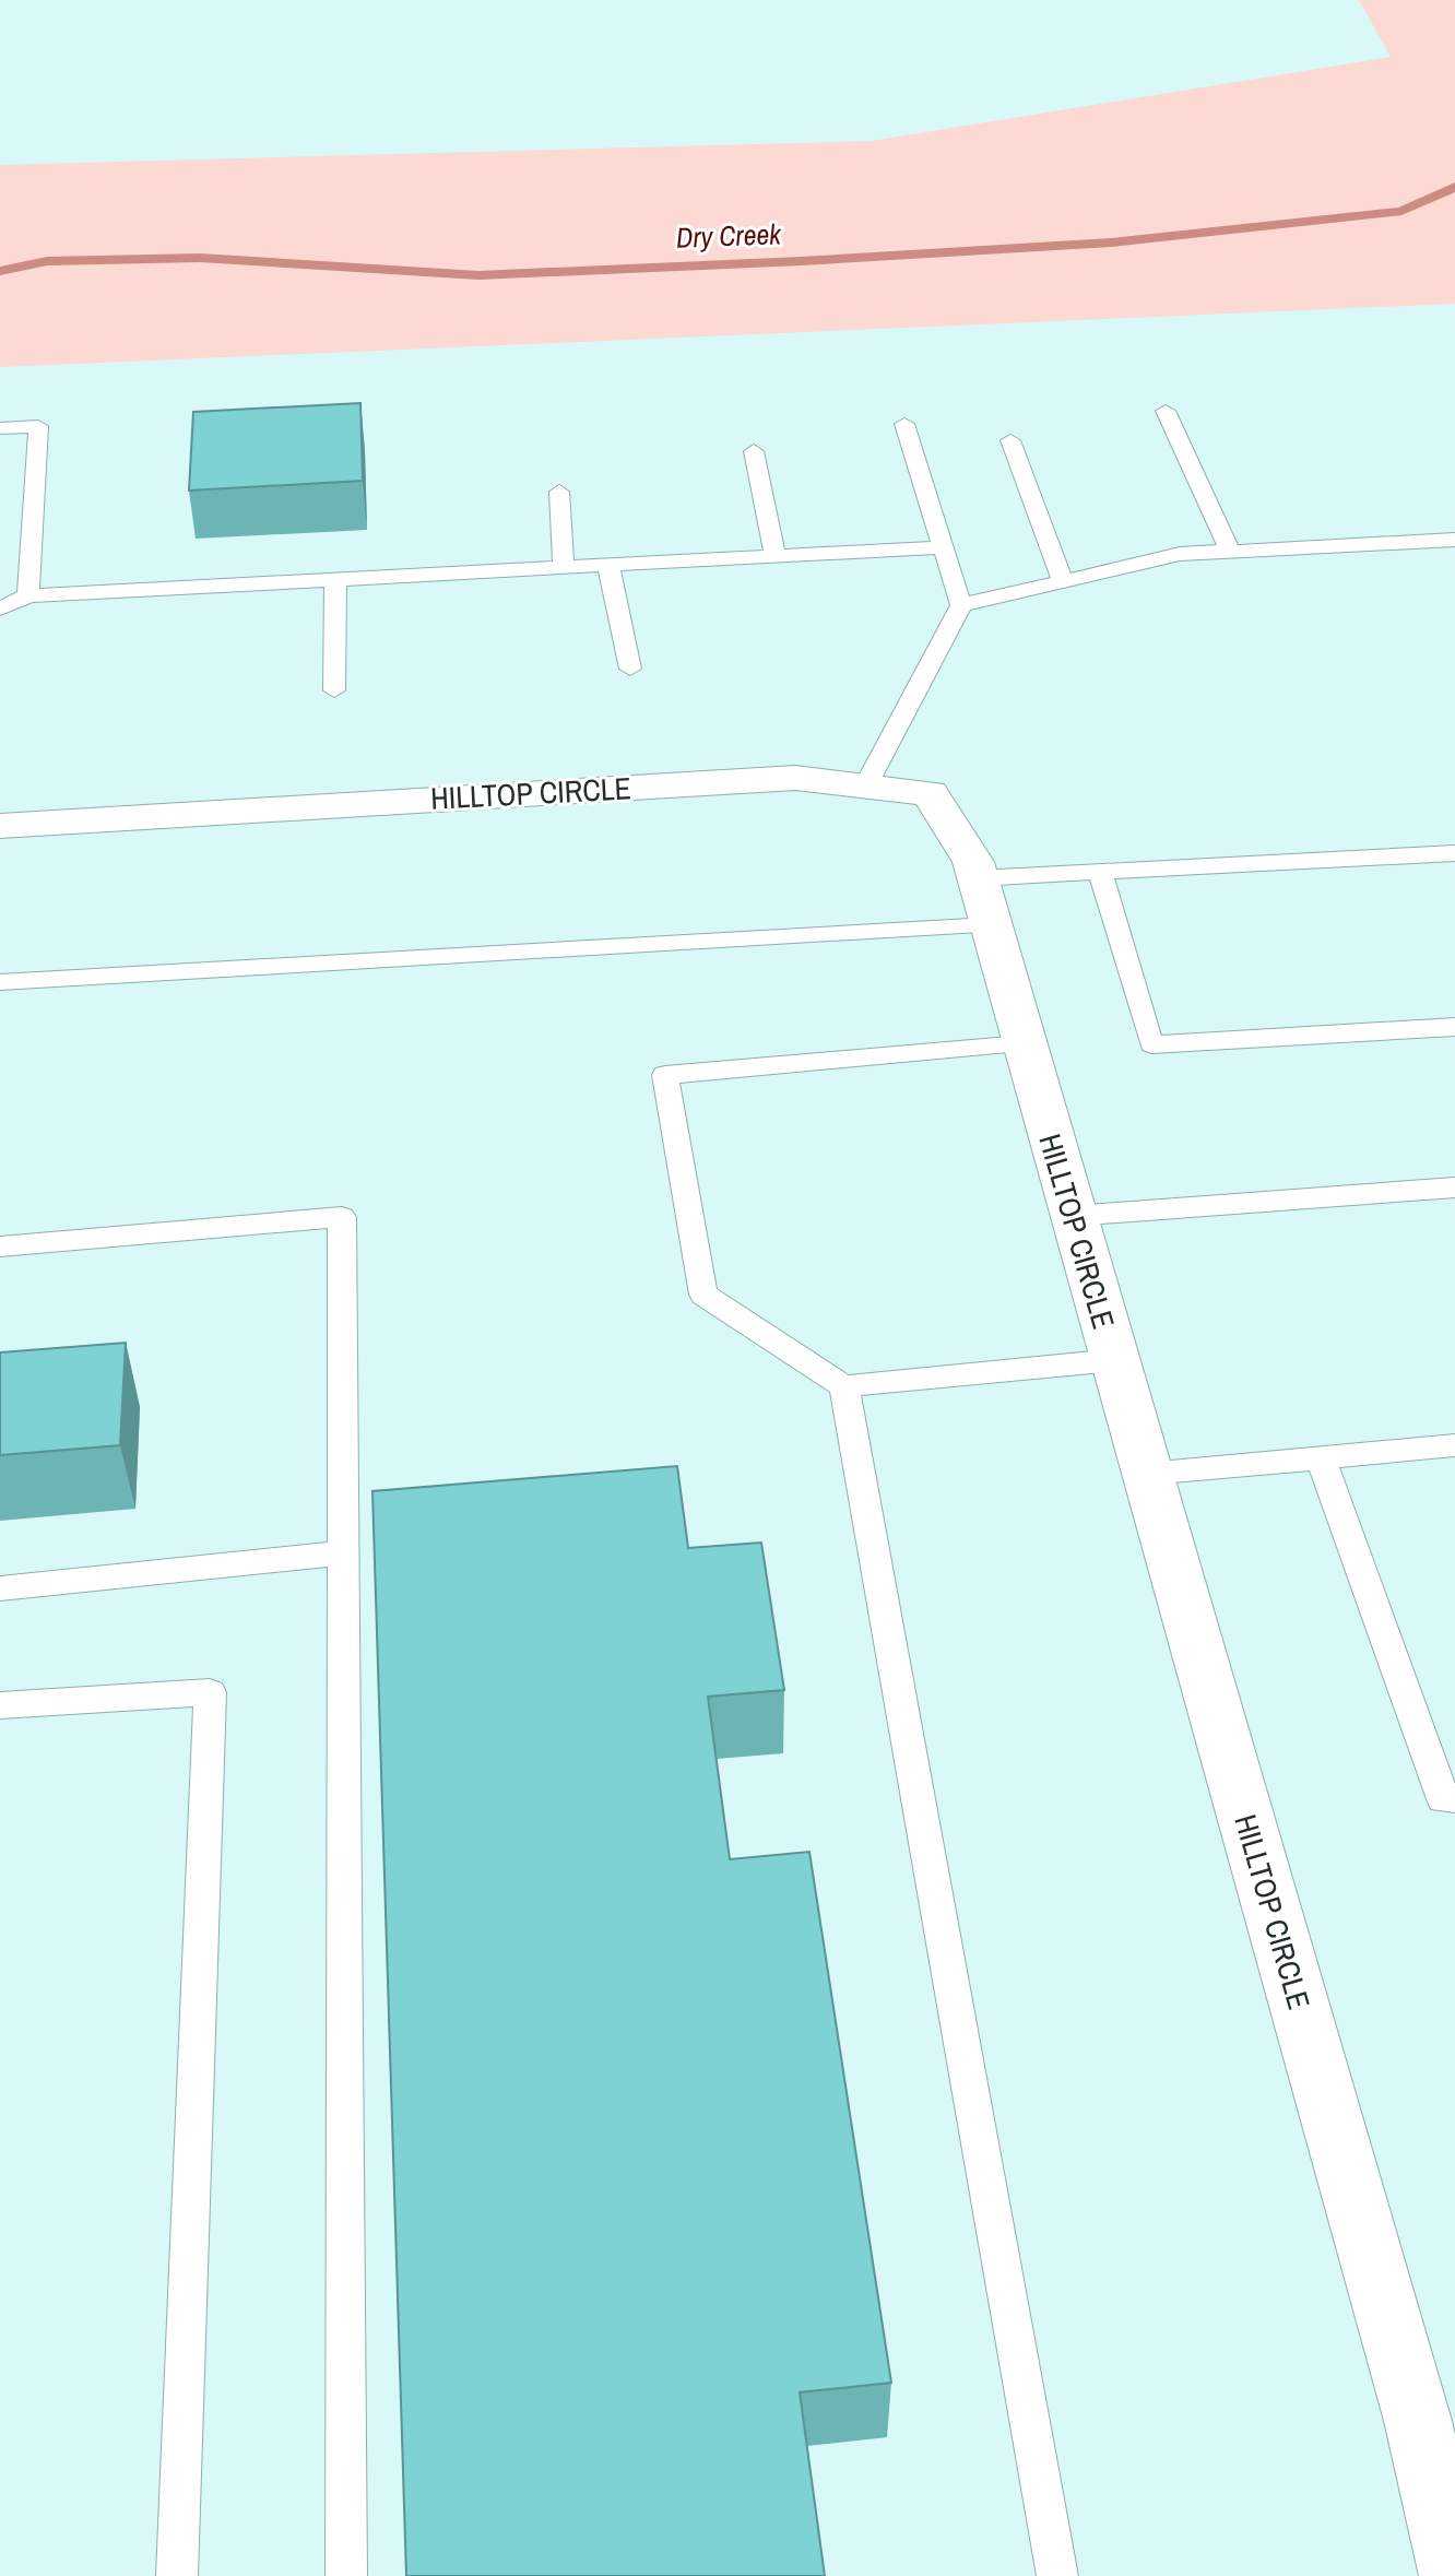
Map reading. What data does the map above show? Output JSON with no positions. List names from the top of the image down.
{
  "streets": {
    "street": ["HILLTOP CIRCLE"]
  },
  "water": ["Dry Creek"]
}
